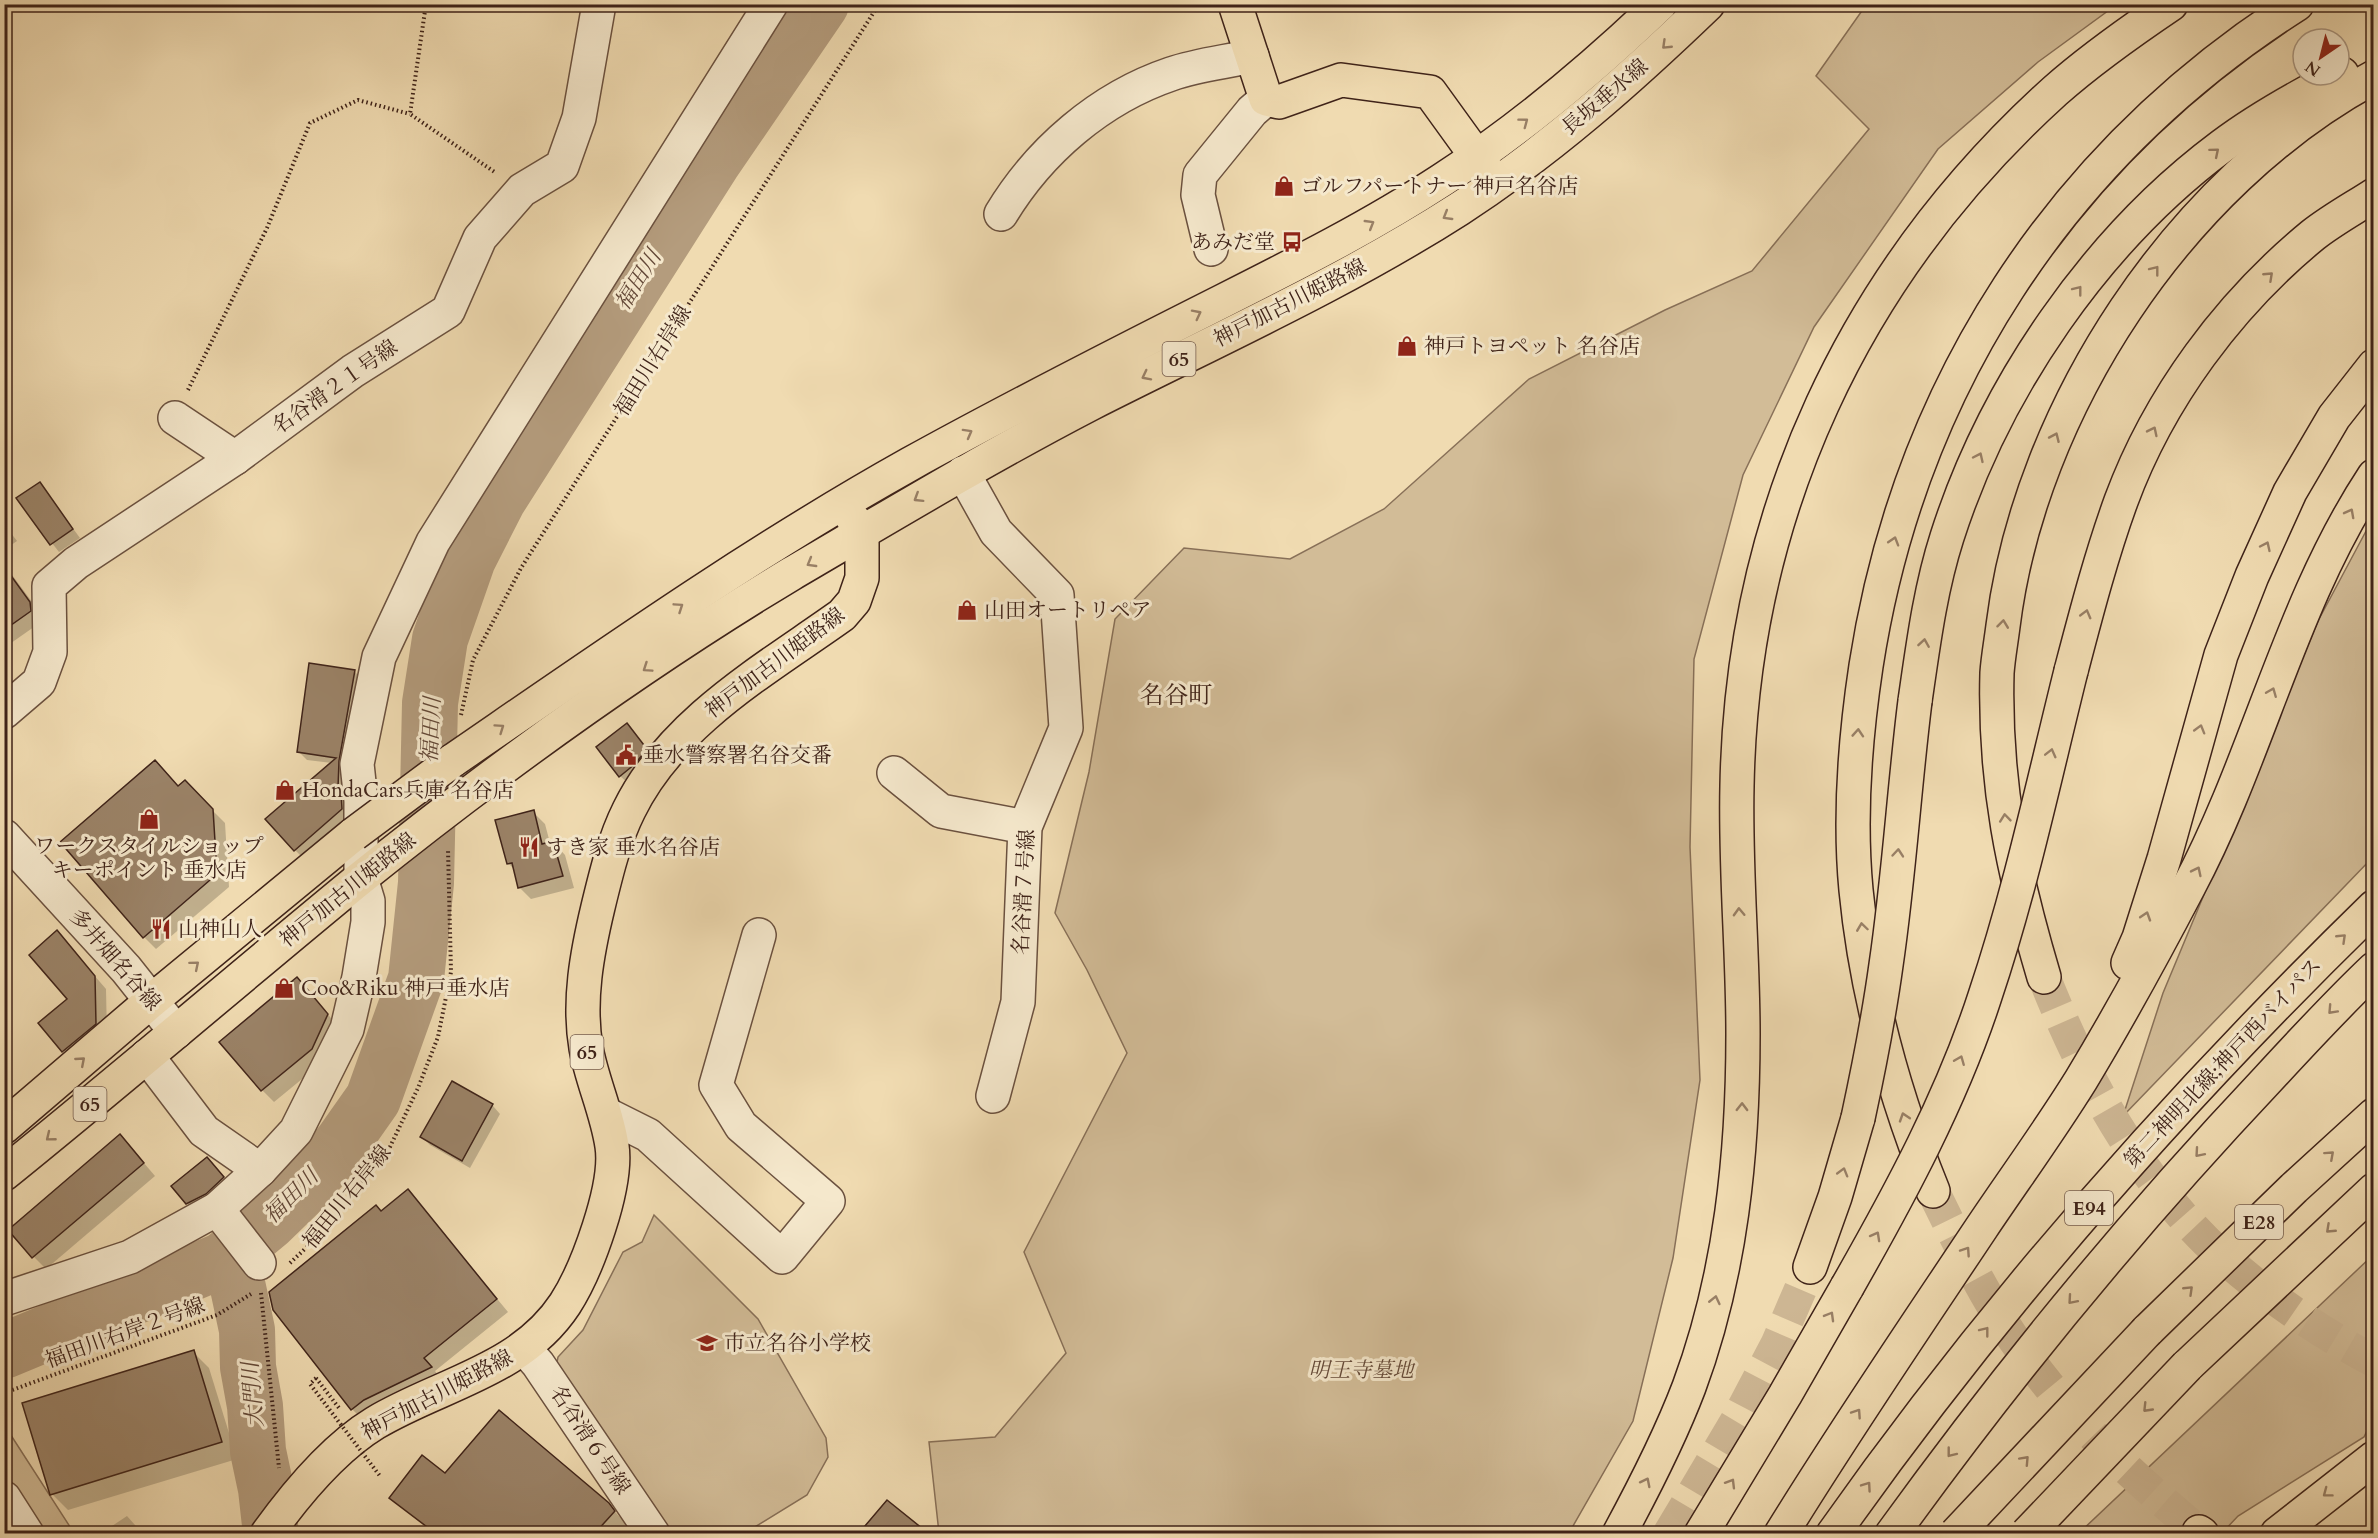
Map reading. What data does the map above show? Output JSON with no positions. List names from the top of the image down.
{
  "streets": {
    "main road": [
      "長坂垂水線",
      "神戸加古川姫路線",
      "65",
      "第二神明北線;神戸西バイパス",
      "E94",
      "E28"
    ],
    "street": [
      "名谷滑２１号線",
      "名谷滑７号線",
      "多井畑名谷線",
      "名谷滑６号線"
    ],
    "path": ["福田川右岸線", "福田川右岸２号線"]
  },
  "crossings": [
    ["長坂垂水線", "神戸加古川姫路線"],
    ["神戸加古川姫路線", "名谷滑７号線"],
    ["神戸加古川姫路線", "多井畑名谷線"],
    ["神戸加古川姫路線", "名谷滑６号線"],
    ["福田川右岸線", "福田川右岸２号線"]
  ],
  "districts": ["名谷町"],
  "water": ["福田川", "大門川"],
  "parks": ["明王寺墓地"],
  "places": {
    "shop": [
      "ゴルフパートナー 神戸名谷店",
      "神戸トヨペット 名谷店",
      "山田オートリペア",
      "HondaCars兵庫 名谷店",
      "ワークスタイルショップ キーポイント 垂水店",
      "Coo&Riku 神戸垂水店"
    ],
    "bus stop": ["あみだ堂"],
    "public building": ["垂水警察署名谷交番"],
    "restaurant": ["すき家 垂水名谷店", "山神山人"],
    "school or university": ["市立名谷小学校"]
  },
  "north": "bottom left"
}
